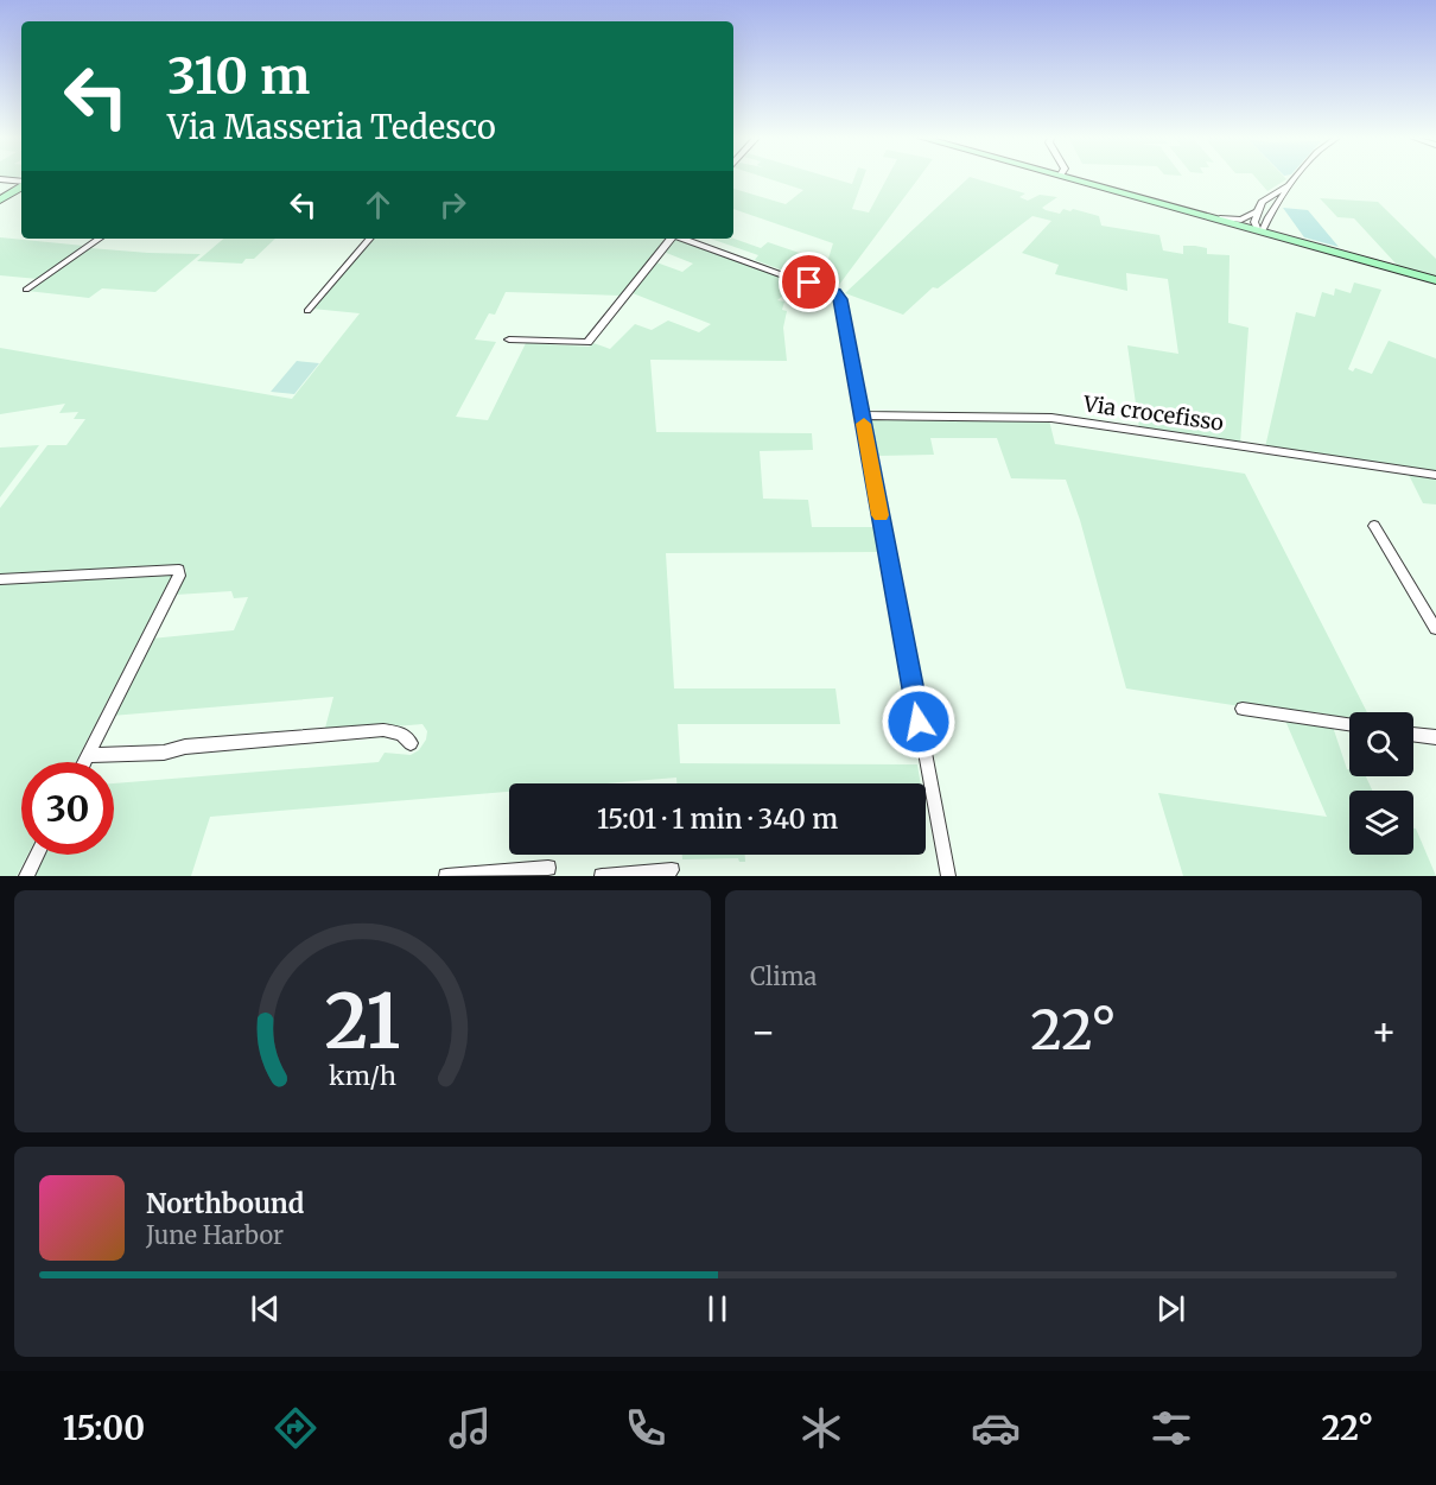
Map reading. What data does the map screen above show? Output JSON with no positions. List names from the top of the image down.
{
  "streets": {
    "street": ["Via crocefisso"]
  },
  "page": {
    "turn": ["310 m", "Via Masseria Tedesco"],
    "limit": "30",
    "trip": "15:01 · 1 min · 340 m",
    "tile": "Clima",
    "heat": ["−", "22°", "+"],
    "song": ["Northbound", "June Harbor"],
    "tabs": ["15:00", "22°"],
    "gauge": ["21", "km/h"]
  }
}
